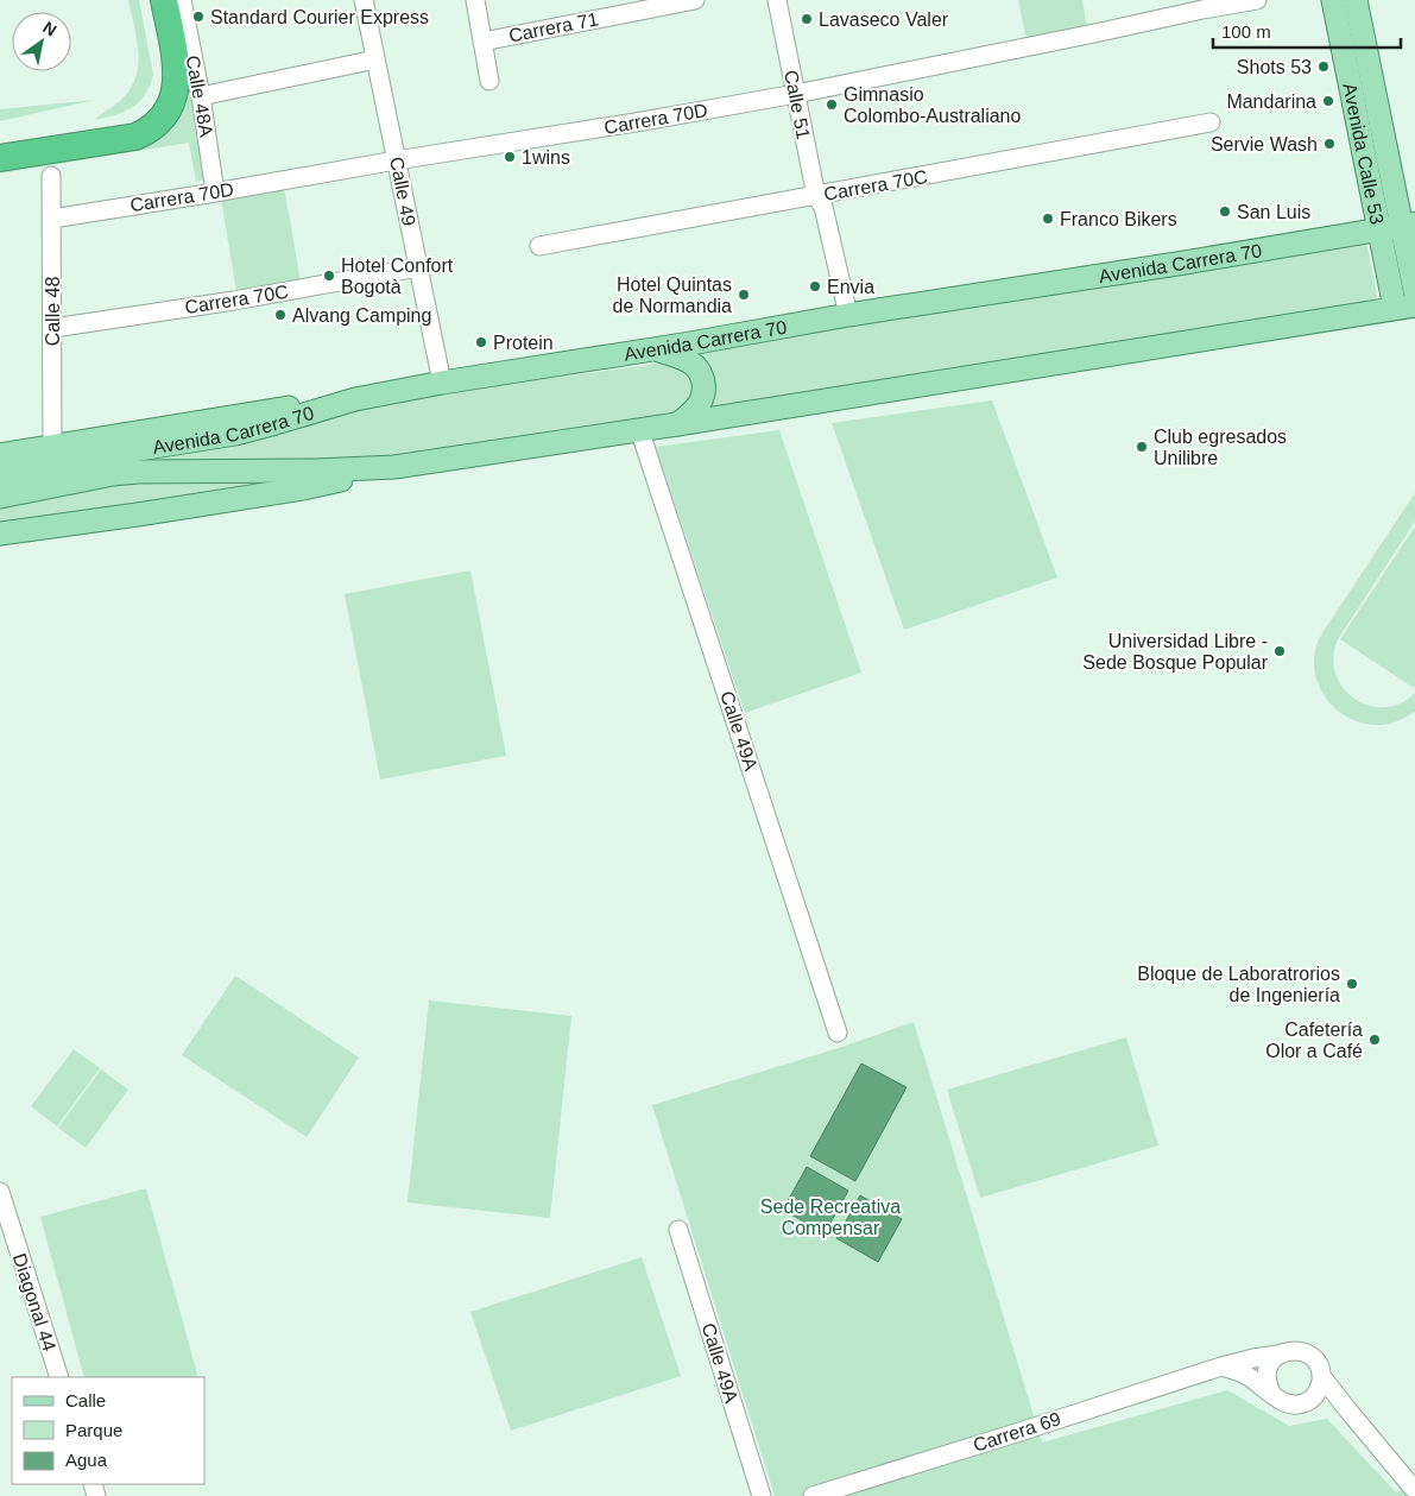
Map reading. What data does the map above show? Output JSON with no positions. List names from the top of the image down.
{
  "streets": {
    "main road": ["Avenida Calle 53", "Avenida Carrera 70"],
    "street": [
      "Carrera 71",
      "Calle 48A",
      "Calle 51",
      "Carrera 70D",
      "Carrera 70C",
      "Calle 49",
      "Calle 48",
      "Calle 49A",
      "Diagonal 44",
      "Carrera 69"
    ]
  },
  "crossings": [
    ["Calle 48A", "Carrera 70D"],
    ["Calle 51", "Carrera 70D"],
    ["Calle 51", "Carrera 70C"],
    ["Calle 51", "Avenida Carrera 70"],
    ["Carrera 70D", "Calle 49"],
    ["Carrera 70D", "Calle 48"],
    ["Avenida Calle 53", "Avenida Carrera 70"],
    ["Carrera 70C", "Calle 49"],
    ["Carrera 70C", "Calle 48"],
    ["Calle 49", "Avenida Carrera 70"],
    ["Avenida Carrera 70", "Calle 49A"]
  ],
  "parks": ["Sede Recreativa Compensar"],
  "places": [
    "Standard Courier Express",
    "Lavaseco Valer",
    "Shots 53",
    "Mandarina",
    "Gimnasio Colombo-Australiano",
    "Servie Wash",
    "1wins",
    "San Luis",
    "Franco Bikers",
    "Hotel Confort Bogotà",
    "Envia",
    "Hotel Quintas de Normandia",
    "Alvang Camping",
    "Protein",
    "Club egresados Unilibre",
    "Universidad Libre - Sede Bosque Popular",
    "Bloque de Laboratrorios de Ingeniería",
    "Cafetería Olor a Café"
  ],
  "legend": ["Calle", "Parque", "Agua"],
  "scale_bar": "100 m",
  "north": "top right"
}
